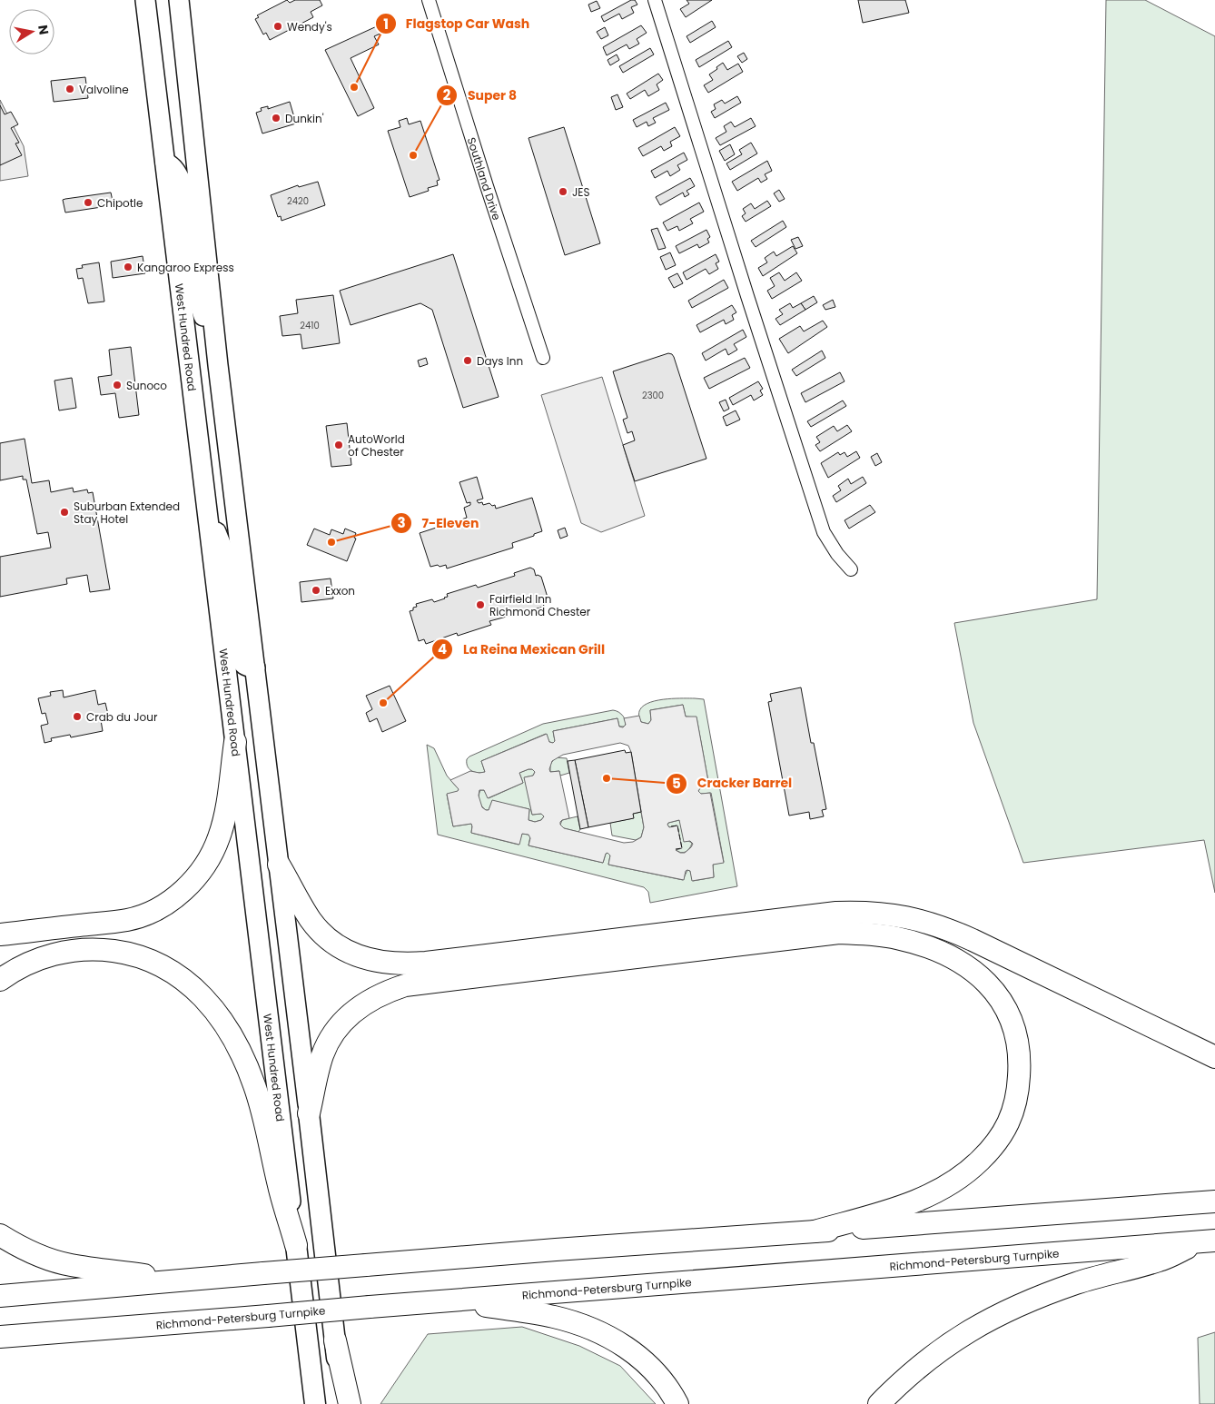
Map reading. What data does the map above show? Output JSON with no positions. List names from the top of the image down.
{
  "streets": {
    "highway": ["West Hundred Road", "Richmond-Petersburg Turnpike"],
    "street": ["Southland Drive"]
  },
  "places": [
    "Wendy's",
    "Flagstop Car Wash",
    "Valvoline",
    "Dunkin'",
    "Super 8",
    "JES",
    "Chipotle",
    "Kangaroo Express",
    "Days Inn",
    "Sunoco",
    "AutoWorld of Chester",
    "Suburban Extended Stay Hotel",
    "7-Eleven",
    "Exxon",
    "Fairfield Inn Richmond Chester",
    "La Reina Mexican Grill",
    "Crab du Jour",
    "Cracker Barrel"
  ],
  "house_numbers": ["2420", "2410", "2300"],
  "north": "right"
}
